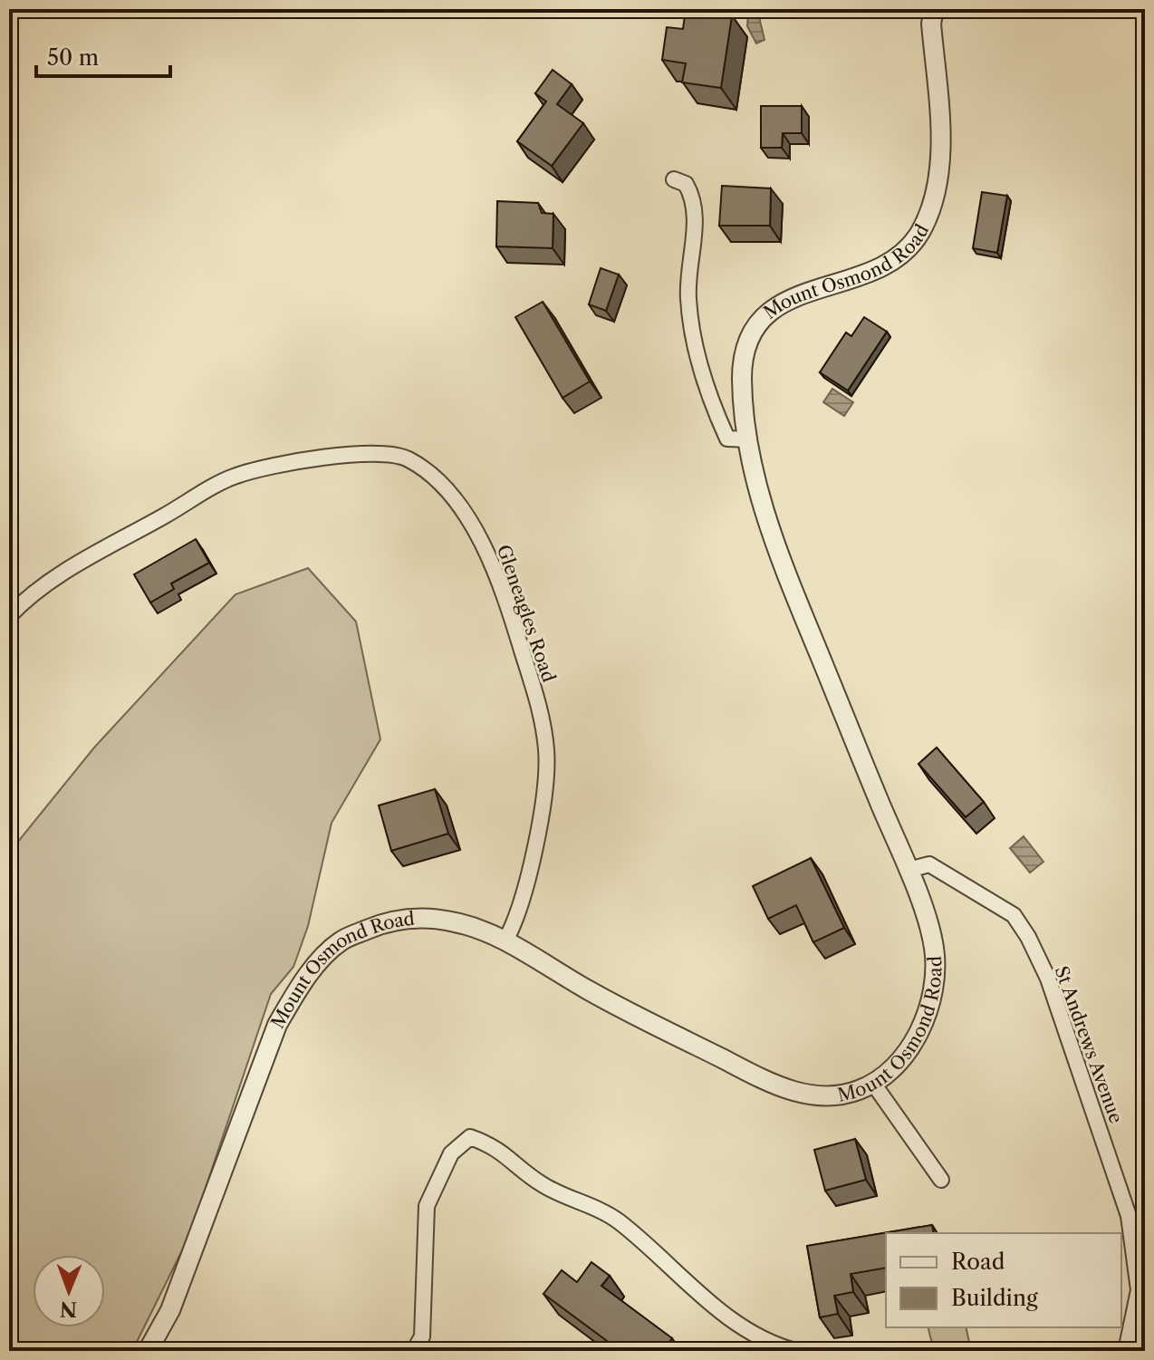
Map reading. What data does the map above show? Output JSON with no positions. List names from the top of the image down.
{
  "streets": {
    "street": ["Mount Osmond Road", "Gleneagles Road", "St Andrews Avenue"]
  },
  "crossings": [
    ["Mount Osmond Road", "Gleneagles Road"],
    ["Mount Osmond Road", "St Andrews Avenue"]
  ],
  "legend": ["Road", "Building"],
  "scale_bar": "50 m",
  "north": "bottom"
}
